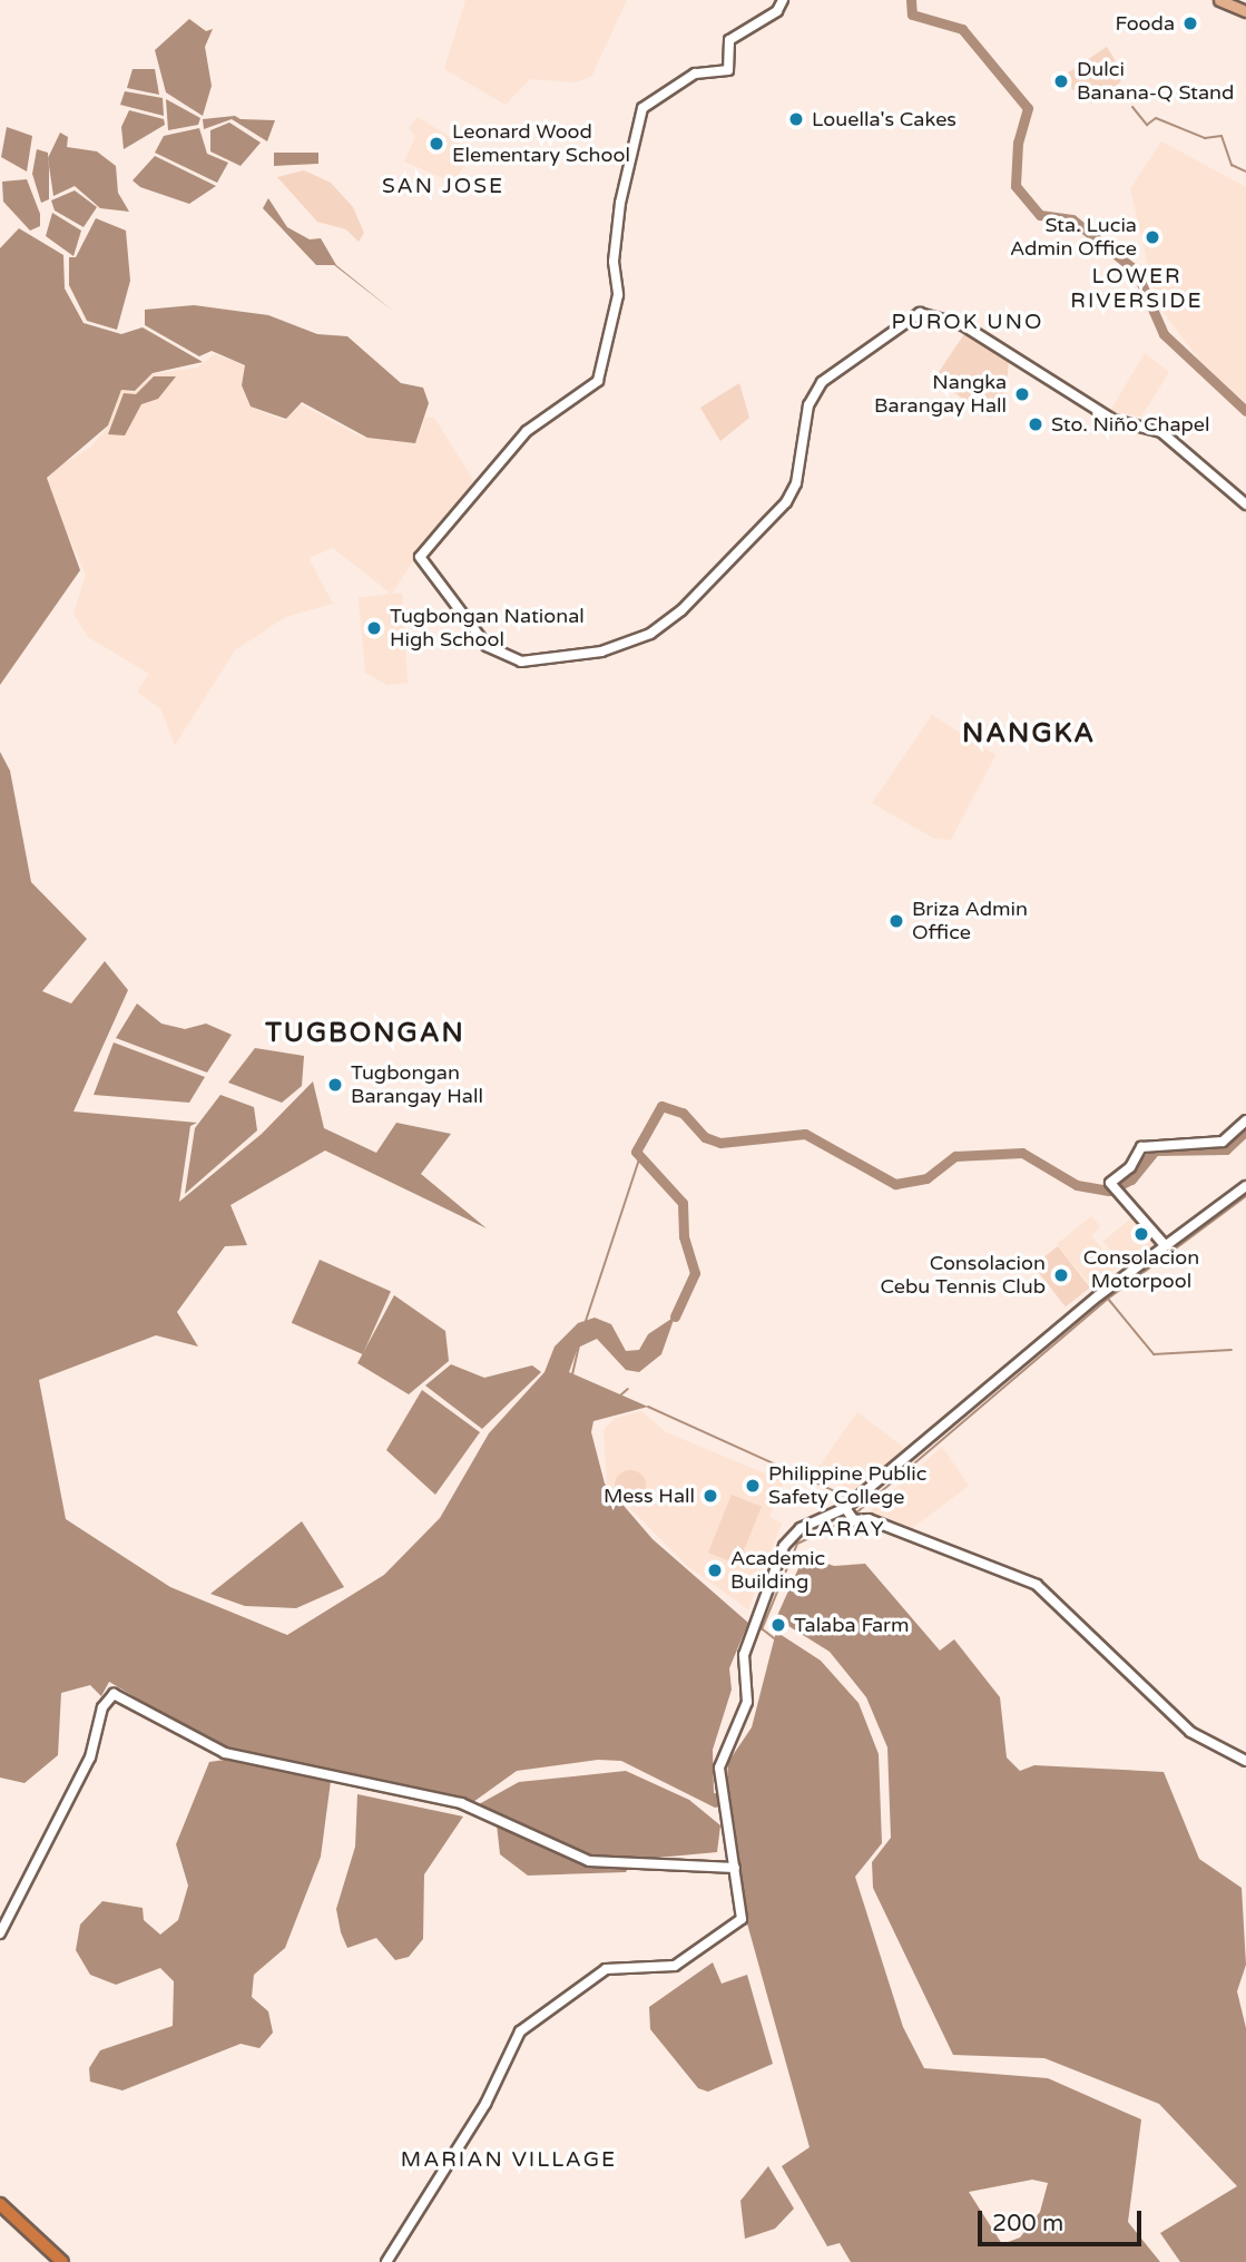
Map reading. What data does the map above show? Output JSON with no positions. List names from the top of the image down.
{
  "districts": [
    "SAN JOSE",
    "LOWER RIVERSIDE",
    "PUROK UNO",
    "NANGKA",
    "TUGBONGAN",
    "LARAY",
    "MARIAN VILLAGE"
  ],
  "places": [
    "Fooda",
    "Dulci Banana-Q Stand",
    "Louella's Cakes",
    "Leonard Wood Elementary School",
    "Sta. Lucia Admin Office",
    "Nangka Barangay Hall",
    "Sto. Niño Chapel",
    "Tugbongan National High School",
    "Briza Admin Office",
    "Tugbongan Barangay Hall",
    "Consolacion Motorpool",
    "Consolacion Cebu Tennis Club",
    "Philippine Public Safety College",
    "Mess Hall",
    "Academic Building",
    "Talaba Farm"
  ],
  "scale_bar": "200 m"
}
